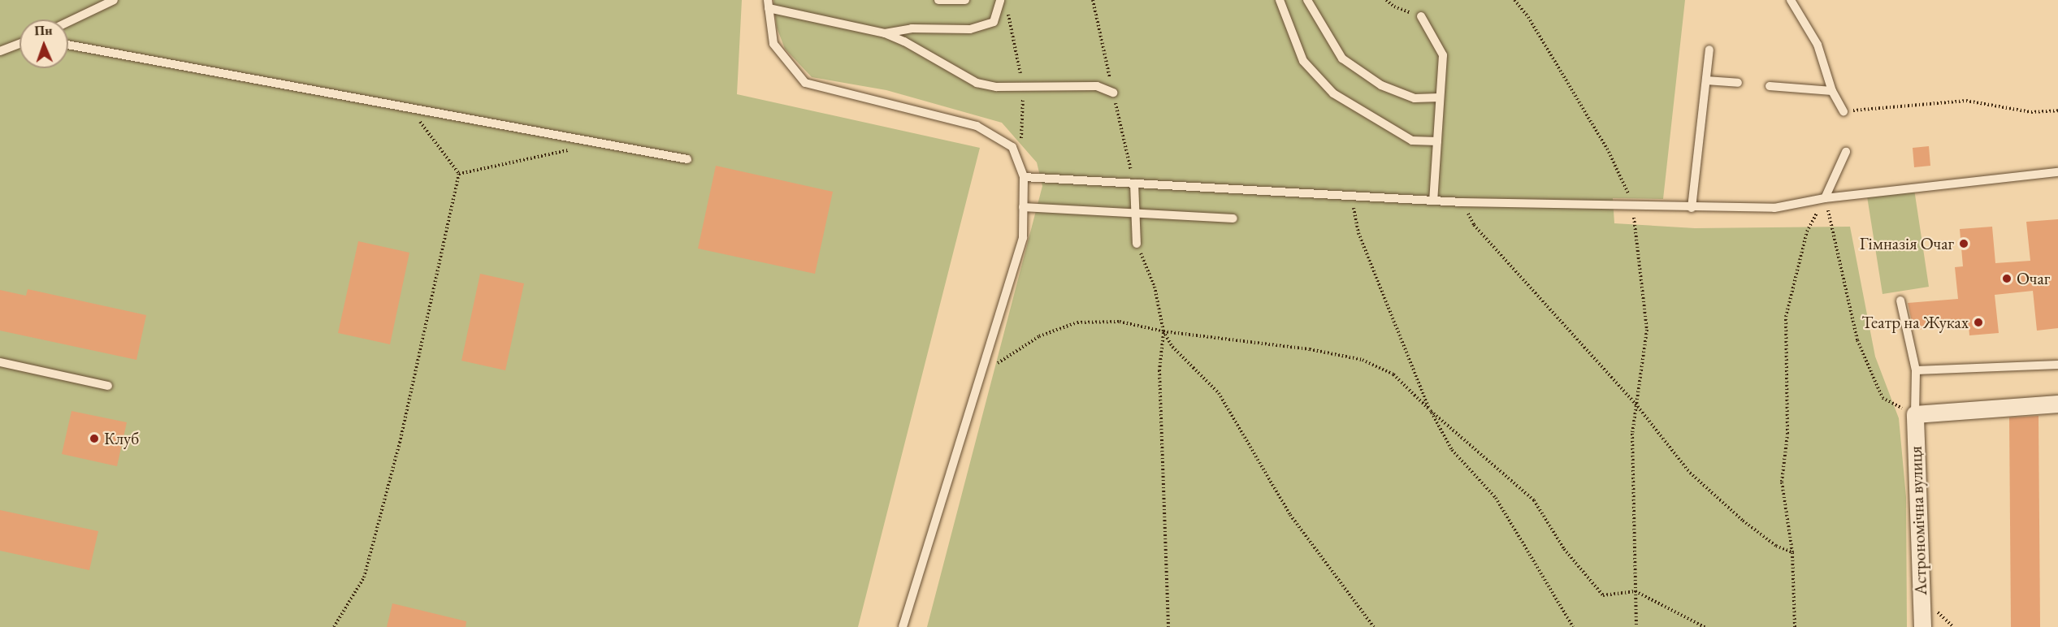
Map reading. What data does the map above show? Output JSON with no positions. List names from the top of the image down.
{
  "streets": {
    "street": ["Астрономічна вулиця"]
  },
  "places": [
    "Гімназія Очаг",
    "Очаг",
    "Театр на Жуках",
    "Клуб"
  ],
  "north": "top"
}
